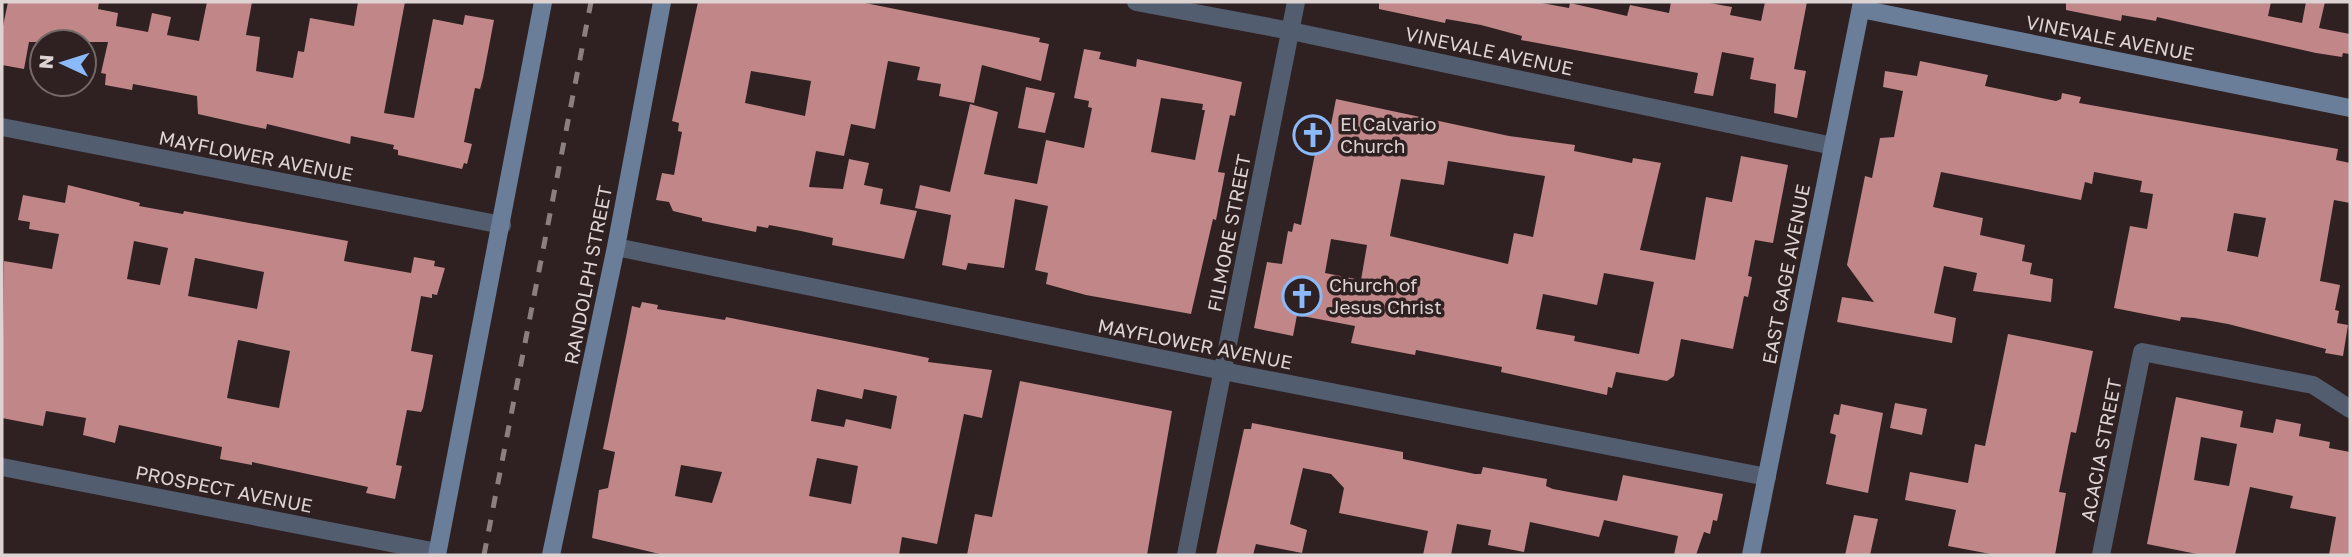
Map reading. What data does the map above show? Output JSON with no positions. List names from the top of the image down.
{
  "streets": {
    "street": [
      "VINEVALE AVENUE",
      "MAYFLOWER AVENUE",
      "FILMORE STREET",
      "EAST GAGE AVENUE",
      "RANDOLPH STREET",
      "ACACIA STREET",
      "PROSPECT AVENUE"
    ]
  },
  "crossings": [
    ["VINEVALE AVENUE", "FILMORE STREET"],
    ["VINEVALE AVENUE", "EAST GAGE AVENUE"],
    ["MAYFLOWER AVENUE", "FILMORE STREET"],
    ["MAYFLOWER AVENUE", "EAST GAGE AVENUE"],
    ["MAYFLOWER AVENUE", "RANDOLPH STREET"]
  ],
  "places": {
    "church": ["El Calvario Church", "Church of Jesus Christ"]
  },
  "north": "left"
}
